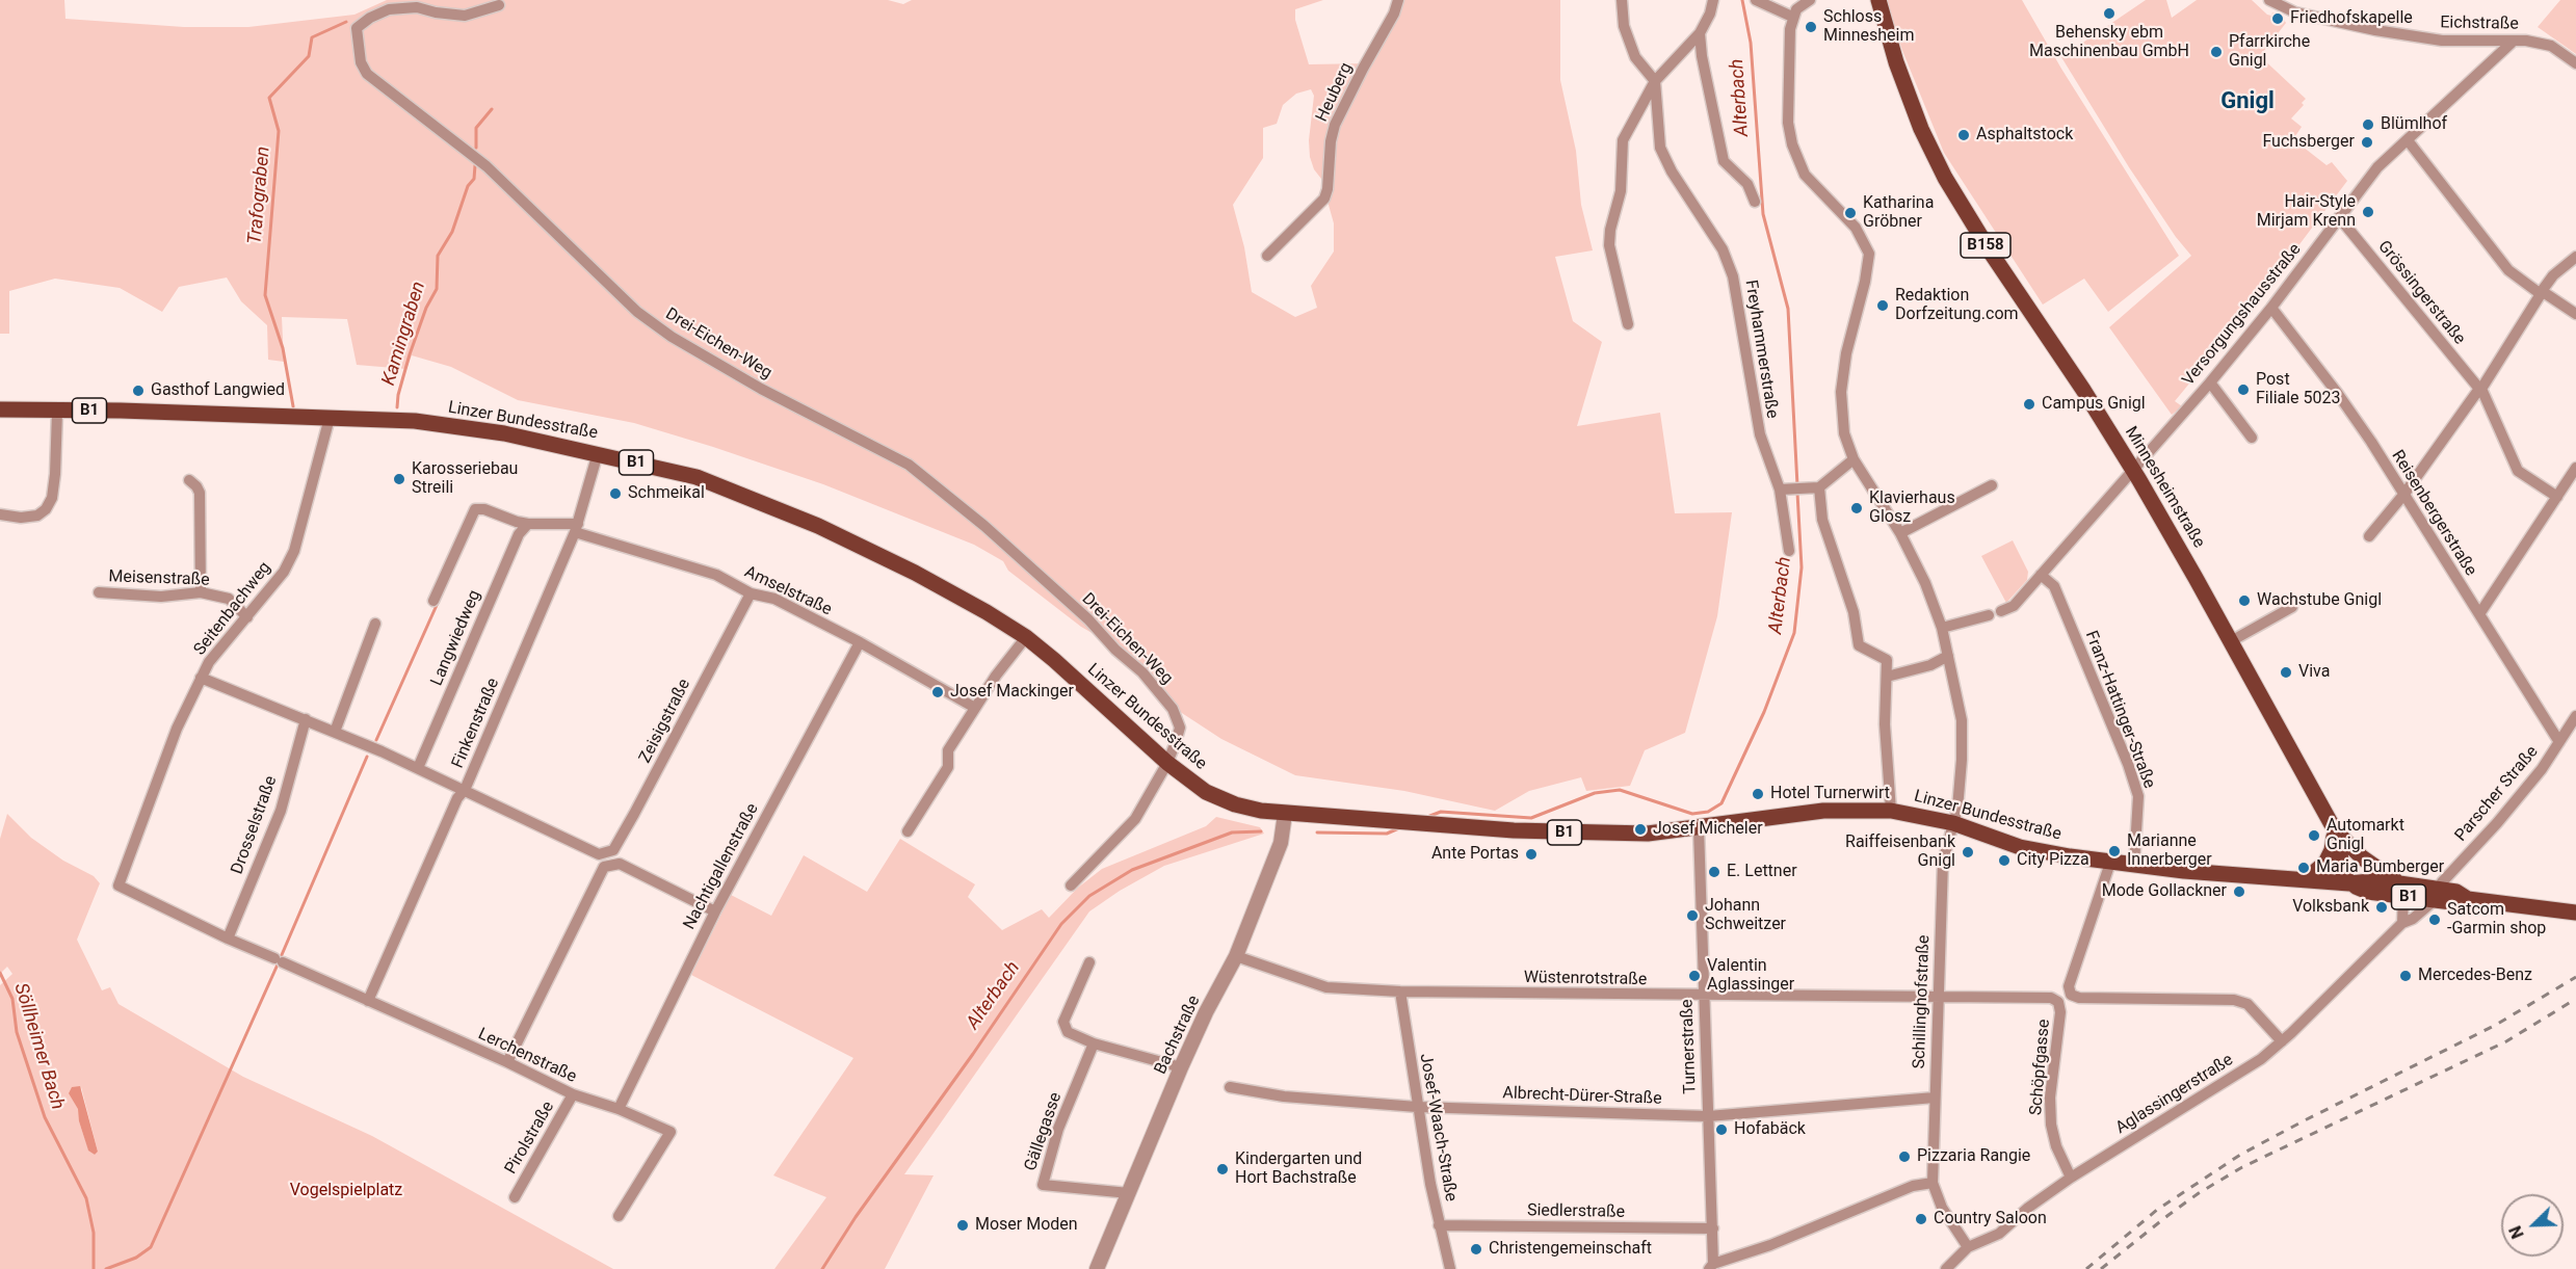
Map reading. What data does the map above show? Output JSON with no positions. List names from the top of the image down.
{
  "streets": {
    "main road": [
      "B158",
      "B1",
      "Linzer Bundesstraße",
      "Minnesheimstraße"
    ],
    "street": [
      "Eichstraße",
      "Heuberg",
      "Grössingerstraße",
      "Versorgungshausstraße",
      "Drei-Eichen-Weg",
      "Freyhammerstraße",
      "Reisenbergerstraße",
      "Meisenstraße",
      "Amselstraße",
      "Seitenbachweg",
      "Langwiedweg",
      "Franz-Hattinger-Straße",
      "Zeisigstraße",
      "Finkenstraße",
      "Parscher Straße",
      "Drosselstraße",
      "Nachtigallenstraße",
      "Wüstenrotstraße",
      "Schillinghofstraße",
      "Bachstraße",
      "Turnerstraße",
      "Lerchenstraße",
      "Schöpfgasse",
      "Aglassingerstraße",
      "Albrecht-Dürer-Straße",
      "Josef-Waach-Straße",
      "Gällegasse",
      "Pirolstraße",
      "Siedlerstraße"
    ]
  },
  "crossings": [
    ["Eichstraße", "Versorgungshausstraße"],
    ["Grössingerstraße", "Versorgungshausstraße"],
    ["Grössingerstraße", "Reisenbergerstraße"],
    ["Versorgungshausstraße", "Minnesheimstraße"],
    ["Versorgungshausstraße", "Reisenbergerstraße"],
    ["Versorgungshausstraße", "Franz-Hattinger-Straße"],
    ["Drei-Eichen-Weg", "Linzer Bundesstraße"],
    ["Linzer Bundesstraße", "Minnesheimstraße"],
    ["Linzer Bundesstraße", "Seitenbachweg"],
    ["Linzer Bundesstraße", "Franz-Hattinger-Straße"],
    ["Linzer Bundesstraße", "Finkenstraße"],
    ["Linzer Bundesstraße", "Parscher Straße"],
    ["Linzer Bundesstraße", "Schillinghofstraße"],
    ["Linzer Bundesstraße", "Bachstraße"],
    ["Linzer Bundesstraße", "Turnerstraße"],
    ["Linzer Bundesstraße", "Aglassingerstraße"],
    ["Reisenbergerstraße", "Parscher Straße"],
    ["Meisenstraße", "Seitenbachweg"],
    ["Amselstraße", "Zeisigstraße"],
    ["Amselstraße", "Finkenstraße"],
    ["Amselstraße", "Nachtigallenstraße"],
    ["Seitenbachweg", "Lerchenstraße"],
    ["Zeisigstraße", "Finkenstraße"],
    ["Finkenstraße", "Lerchenstraße"],
    ["Parscher Straße", "Aglassingerstraße"],
    ["Drosselstraße", "Lerchenstraße"],
    ["Nachtigallenstraße", "Lerchenstraße"],
    ["Wüstenrotstraße", "Schillinghofstraße"],
    ["Wüstenrotstraße", "Bachstraße"],
    ["Wüstenrotstraße", "Turnerstraße"],
    ["Wüstenrotstraße", "Schöpfgasse"],
    ["Wüstenrotstraße", "Josef-Waach-Straße"],
    ["Schillinghofstraße", "Aglassingerstraße"],
    ["Schillinghofstraße", "Albrecht-Dürer-Straße"],
    ["Bachstraße", "Gällegasse"],
    ["Turnerstraße", "Albrecht-Dürer-Straße"],
    ["Turnerstraße", "Siedlerstraße"],
    ["Lerchenstraße", "Pirolstraße"],
    ["Schöpfgasse", "Aglassingerstraße"],
    ["Albrecht-Dürer-Straße", "Josef-Waach-Straße"],
    ["Josef-Waach-Straße", "Siedlerstraße"]
  ],
  "districts": ["Gnigl"],
  "water": [
    "Alterbach",
    "Trafograben",
    "Kamingraben",
    "Söllheimer Bach"
  ],
  "parks": ["Vogelspielplatz"],
  "places": [
    "Behensky ebm Maschinenbau GmbH",
    "Friedhofskapelle",
    "Schloss Minnesheim",
    "Pfarrkirche Gnigl",
    "Blümlhof",
    "Asphaltstock",
    "Fuchsberger",
    "Hair-Style Mirjam Krenn",
    "Katharina Gröbner",
    "Redaktion Dorfzeitung.com",
    "Post Filiale 5023",
    "Gasthof Langwied",
    "Campus Gnigl",
    "Karosseriebau Streili",
    "Schmeikal",
    "Klavierhaus Glosz",
    "Wachstube Gnigl",
    "Viva",
    "Josef Mackinger",
    "Hotel Turnerwirt",
    "Josef Micheler",
    "Automarkt Gnigl",
    "Marianne Innerberger",
    "Raiffeisenbank Gnigl",
    "Ante Portas",
    "City Pizza",
    "Maria Bumberger",
    "E. Lettner",
    "Mode Gollackner",
    "Volksbank",
    "Johann Schweitzer",
    "Satcom -Garmin shop",
    "Valentin Aglassinger",
    "Mercedes-Benz",
    "Hofabäck",
    "Pizzaria Rangie",
    "Kindergarten und Hort Bachstraße",
    "Country Saloon",
    "Moser Moden",
    "Christengemeinschaft"
  ],
  "north": "bottom left"
}
